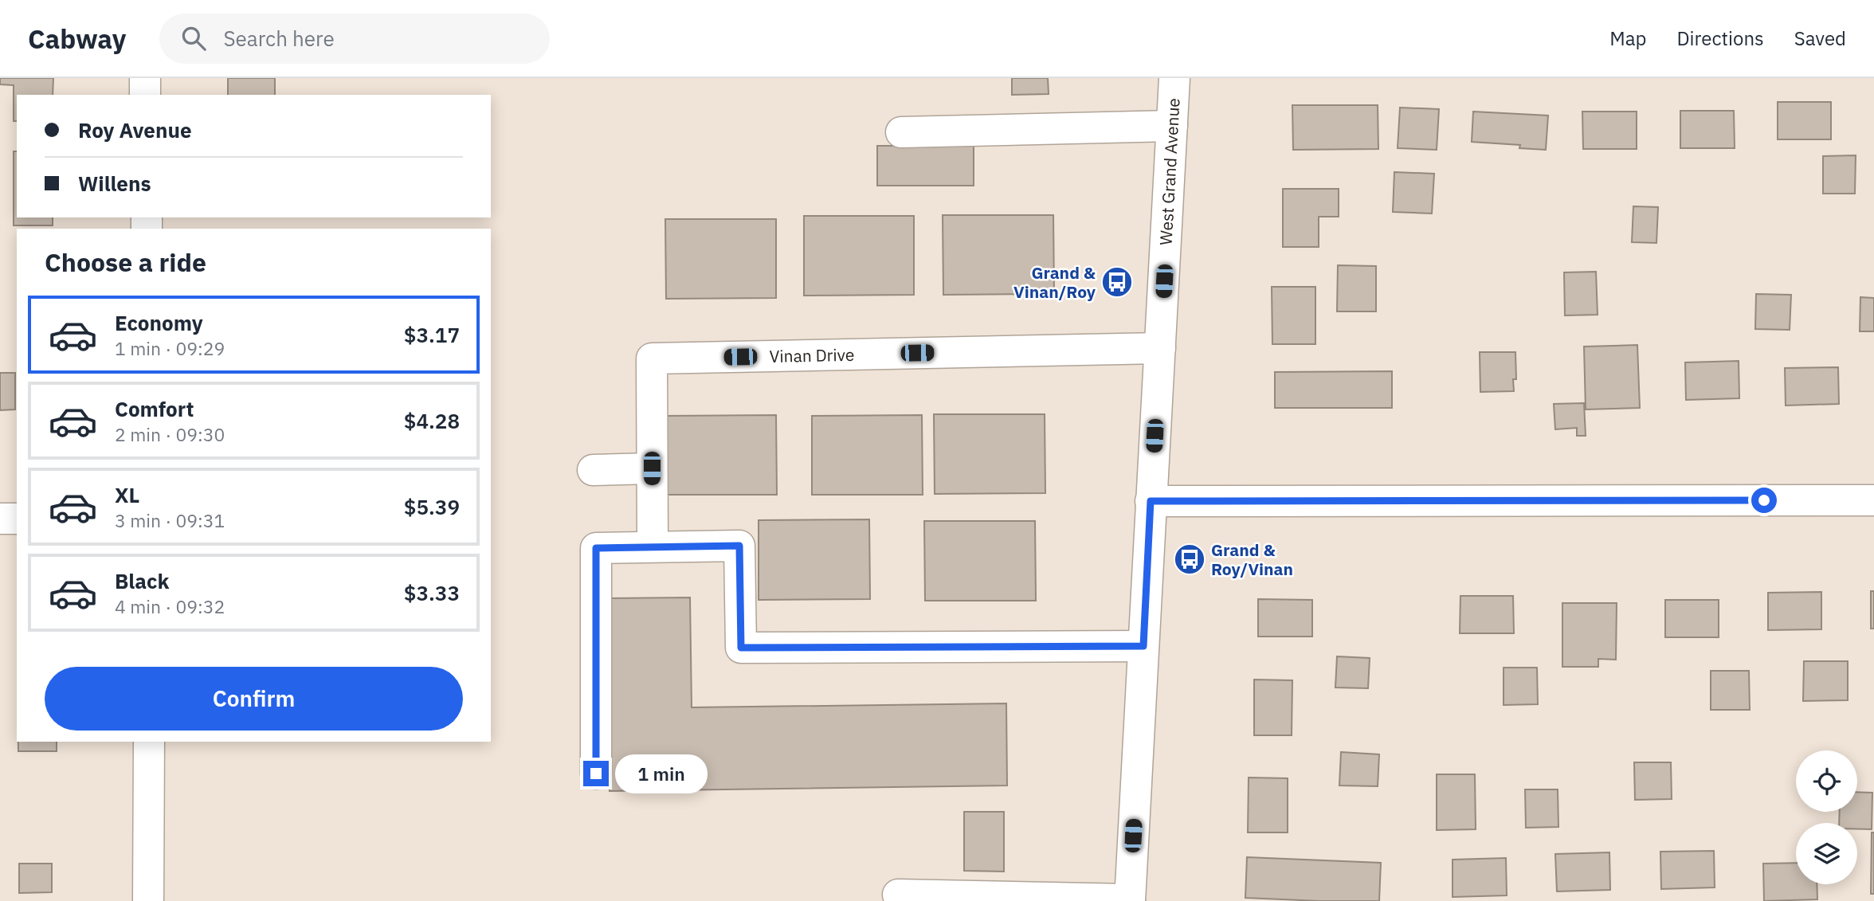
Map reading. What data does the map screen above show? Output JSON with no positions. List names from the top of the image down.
{
  "streets": {
    "street": ["West Grand Avenue", "Vinan Drive"]
  },
  "crossings": [
    ["West Grand Avenue", "Vinan Drive"]
  ],
  "places": {
    "bus stop": ["Grand & Vinan/Roy", "Grand & Roy/Vinan"]
  },
  "page": {
    "header": "Cabway",
    "search": "Search here",
    "nav": ["Map", "Directions", "Saved"],
    "banner": ["Roy Avenue", "Willens"],
    "heading": "Choose a ride",
    "list": [
      {
        "name": "Economy",
        "note": "1 min · 09:29",
        "value": "$3.17"
      },
      {
        "name": "Comfort",
        "note": "2 min · 09:30",
        "value": "$4.28"
      },
      {
        "name": "XL",
        "note": "3 min · 09:31",
        "value": "$5.39"
      },
      {
        "name": "Black",
        "note": "4 min · 09:32",
        "value": "$3.33"
      }
    ],
    "buttons": "Confirm",
    "bubble": "1 min"
  }
}
